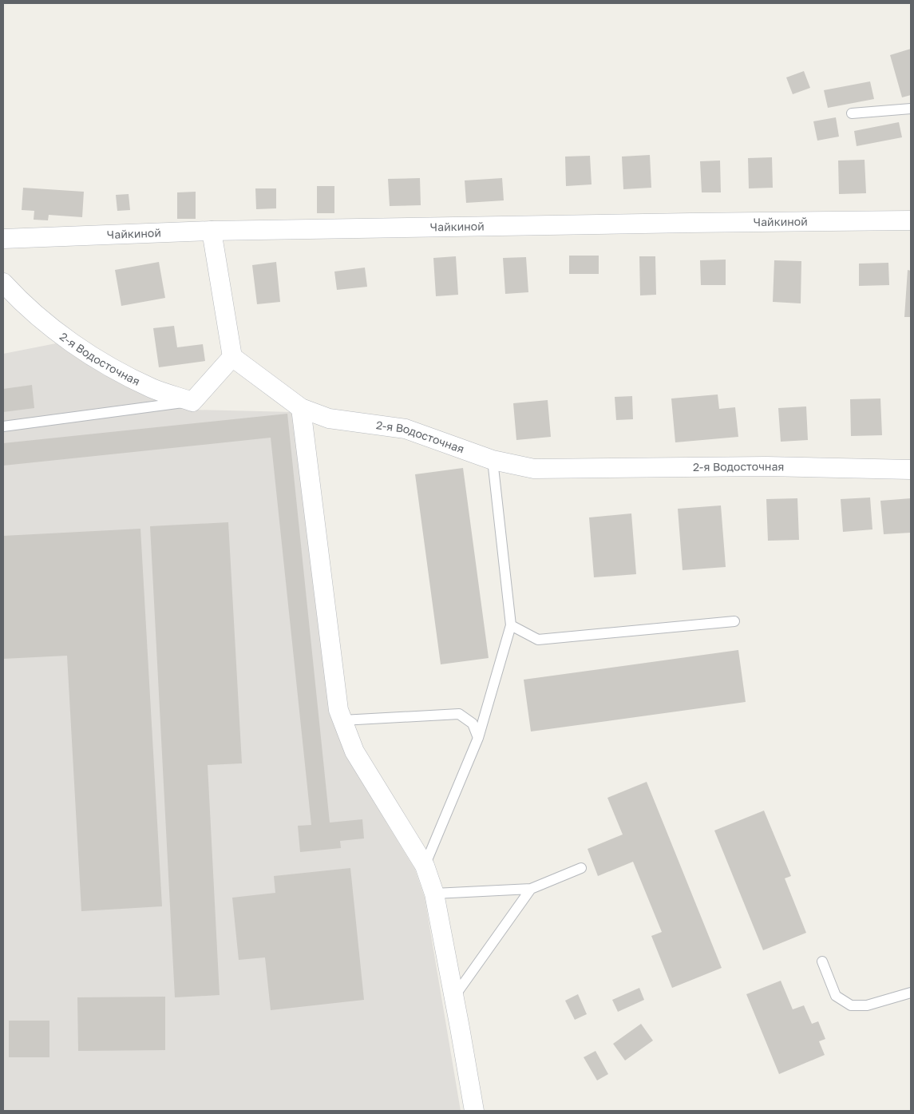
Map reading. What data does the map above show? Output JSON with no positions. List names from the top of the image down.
{
  "streets": {
    "street": ["Чайкиной", "2-я Водосточная"]
  }
}
